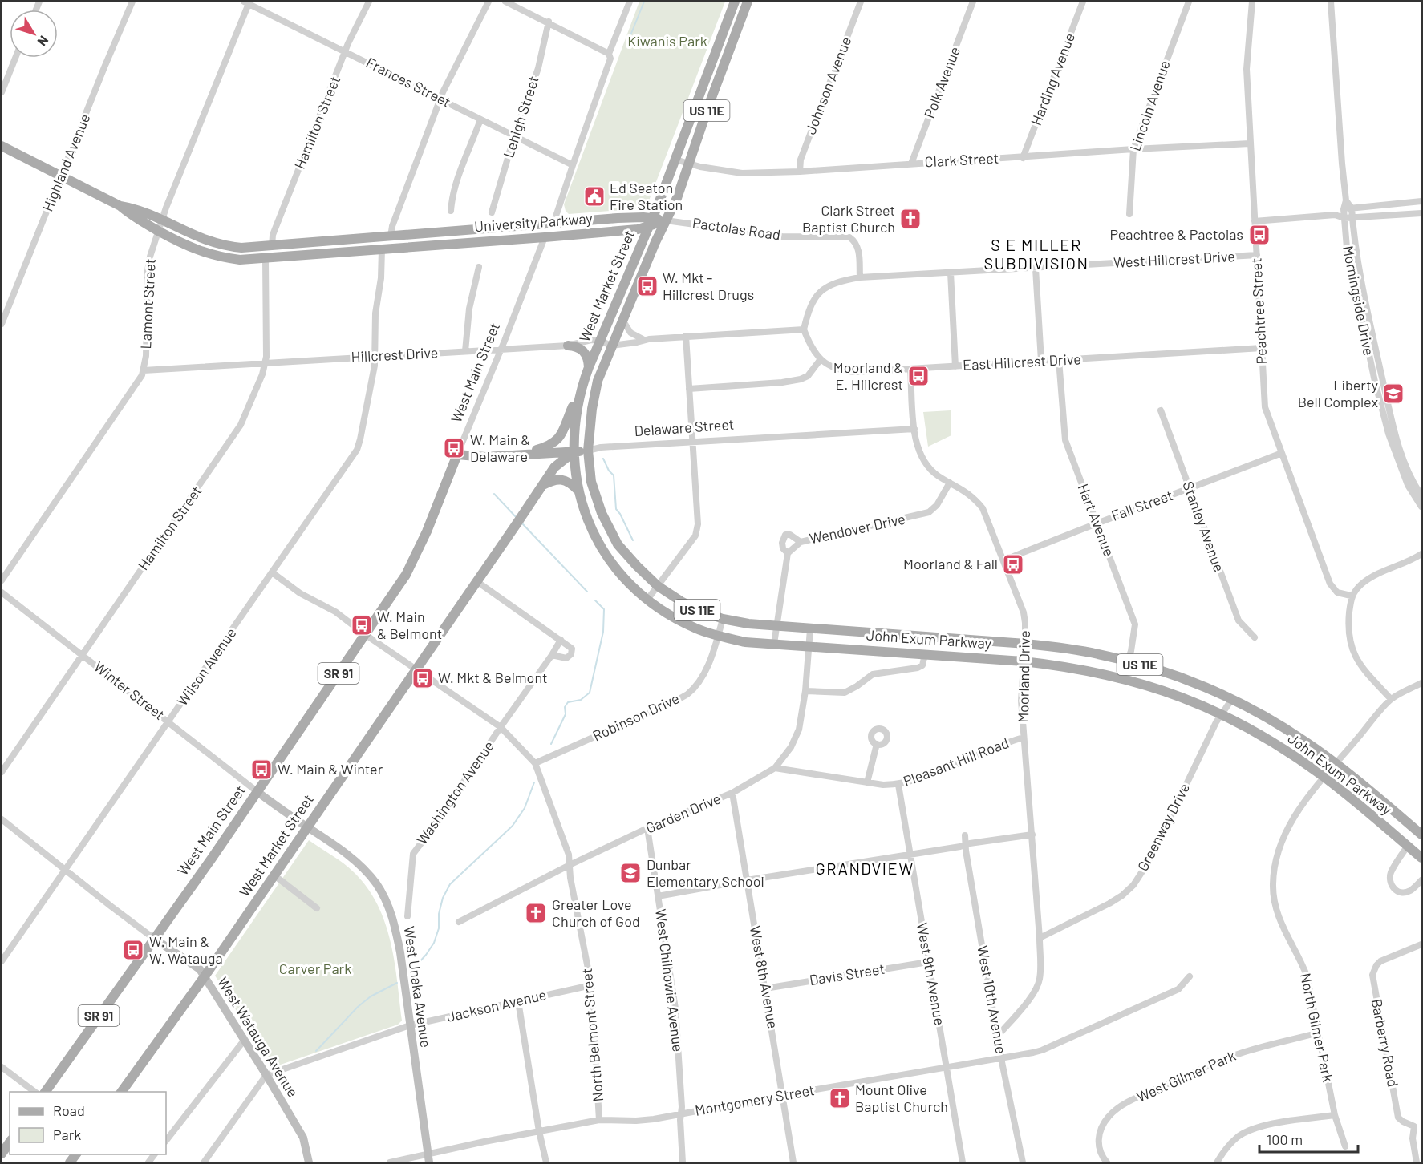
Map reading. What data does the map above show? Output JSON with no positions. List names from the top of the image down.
{
  "streets": {
    "main road": [
      "US 11E",
      "University Parkway",
      "West Market Street",
      "West Main Street",
      "Delaware Street",
      "John Exum Parkway",
      "SR 91",
      "West Unaka Avenue",
      "West Watauga Avenue"
    ],
    "street": [
      "Harding Avenue",
      "Frances Street",
      "Polk Avenue",
      "Johnson Avenue",
      "Lincoln Avenue",
      "Lehigh Street",
      "Hamilton Street",
      "Clark Street",
      "Highland Avenue",
      "Pactolas Road",
      "West Hillcrest Drive",
      "Morningside Drive",
      "Lamont Street",
      "Peachtree Street",
      "Hillcrest Drive",
      "East Hillcrest Drive",
      "Fall Street",
      "Hart Avenue",
      "Stanley Avenue",
      "Wendover Drive",
      "Wilson Avenue",
      "Moorland Drive",
      "Winter Street",
      "Robinson Drive",
      "Pleasant Hill Road",
      "Washington Avenue",
      "Garden Drive",
      "Greenway Drive",
      "West 9th Avenue",
      "Davis Street",
      "West 8th Avenue",
      "West Chilhowie Avenue",
      "West 10th Avenue",
      "Jackson Avenue",
      "North Gilmer Park",
      "North Belmont Street",
      "Barberry Road",
      "West Gilmer Park",
      "Montgomery Street"
    ]
  },
  "crossings": [
    ["Harding Avenue", "Clark Street"],
    ["Frances Street", "Lehigh Street"],
    ["Frances Street", "Hamilton Street"],
    ["Frances Street", "Lamont Street"],
    ["Polk Avenue", "Clark Street"],
    ["Johnson Avenue", "Clark Street"],
    ["Lincoln Avenue", "Clark Street"],
    ["Hamilton Street", "University Parkway"],
    ["Hamilton Street", "Hillcrest Drive"],
    ["Hamilton Street", "Winter Street"],
    ["Clark Street", "West Market Street"],
    ["Clark Street", "Peachtree Street"],
    ["Highland Avenue", "University Parkway"],
    ["University Parkway", "Pactolas Road"],
    ["University Parkway", "West Market Street"],
    ["University Parkway", "Lamont Street"],
    ["University Parkway", "West Main Street"],
    ["University Parkway", "Wilson Avenue"],
    ["Pactolas Road", "West Hillcrest Drive"],
    ["Pactolas Road", "West Market Street"],
    ["West Hillcrest Drive", "Peachtree Street"],
    ["West Hillcrest Drive", "Hillcrest Drive"],
    ["West Hillcrest Drive", "East Hillcrest Drive"],
    ["West Market Street", "Hillcrest Drive"],
    ["West Market Street", "Delaware Street"],
    ["West Market Street", "John Exum Parkway"],
    ["West Market Street", "West Unaka Avenue"],
    ["West Market Street", "North Belmont Street"],
    ["West Market Street", "West Watauga Avenue"],
    ["Lamont Street", "Hillcrest Drive"],
    ["Peachtree Street", "East Hillcrest Drive"],
    ["Peachtree Street", "Fall Street"],
    ["Hillcrest Drive", "East Hillcrest Drive"],
    ["Hillcrest Drive", "West Main Street"],
    ["Hillcrest Drive", "John Exum Parkway"],
    ["Hillcrest Drive", "Wilson Avenue"],
    ["East Hillcrest Drive", "Hart Avenue"],
    ["East Hillcrest Drive", "Moorland Drive"],
    ["West Main Street", "Delaware Street"],
    ["West Main Street", "Winter Street"],
    ["West Main Street", "West Unaka Avenue"],
    ["West Main Street", "North Belmont Street"],
    ["West Main Street", "West Watauga Avenue"],
    ["Delaware Street", "John Exum Parkway"],
    ["Delaware Street", "Moorland Drive"],
    ["Fall Street", "Hart Avenue"],
    ["Fall Street", "Stanley Avenue"],
    ["Fall Street", "Moorland Drive"],
    ["Hart Avenue", "John Exum Parkway"],
    ["Wendover Drive", "Moorland Drive"],
    ["John Exum Parkway", "Moorland Drive"],
    ["John Exum Parkway", "Robinson Drive"],
    ["John Exum Parkway", "Garden Drive"],
    ["John Exum Parkway", "Greenway Drive"],
    ["John Exum Parkway", "North Gilmer Park"],
    ["Wilson Avenue", "Winter Street"],
    ["Wilson Avenue", "North Belmont Street"],
    ["Wilson Avenue", "West Watauga Avenue"],
    ["Moorland Drive", "Pleasant Hill Road"],
    ["Moorland Drive", "Greenway Drive"],
    ["Moorland Drive", "West 10th Avenue"],
    ["Winter Street", "West Unaka Avenue"],
    ["Robinson Drive", "North Belmont Street"],
    ["Pleasant Hill Road", "Garden Drive"],
    ["Pleasant Hill Road", "West 9th Avenue"],
    ["Washington Avenue", "North Belmont Street"],
    ["Garden Drive", "West 8th Avenue"],
    ["Garden Drive", "West Chilhowie Avenue"],
    ["Garden Drive", "North Belmont Street"],
    ["West 9th Avenue", "Davis Street"],
    ["West 9th Avenue", "Montgomery Street"],
    ["Davis Street", "West 8th Avenue"],
    ["West 8th Avenue", "Montgomery Street"],
    ["West Chilhowie Avenue", "Montgomery Street"],
    ["West Unaka Avenue", "Jackson Avenue"],
    ["West Unaka Avenue", "Montgomery Street"],
    ["West 10th Avenue", "Montgomery Street"],
    ["Jackson Avenue", "North Belmont Street"],
    ["Jackson Avenue", "West Watauga Avenue"],
    ["North Gilmer Park", "West Gilmer Park"],
    ["North Belmont Street", "Montgomery Street"]
  ],
  "districts": ["S E MILLER SUBDIVISION", "GRANDVIEW"],
  "parks": ["Kiwanis Park", "Carver Park"],
  "places": {
    "public building": ["Ed Seaton Fire Station"],
    "church": ["Clark Street Baptist Church", "Greater Love Church of God", "Mount Olive Baptist Church"],
    "bus stop": [
      "Peachtree & Pactolas",
      "W. Mkt - Hillcrest Drugs",
      "Moorland & E. Hillcrest",
      "W. Main & Delaware",
      "Moorland & Fall",
      "W. Main & Belmont",
      "W. Mkt & Belmont",
      "W. Main & Winter",
      "W. Main & W. Watauga"
    ],
    "school or university": ["Liberty Bell Complex", "Dunbar Elementary School"]
  },
  "legend": ["Road", "Park"],
  "scale_bar": "100 m",
  "north": "bottom right"
}
